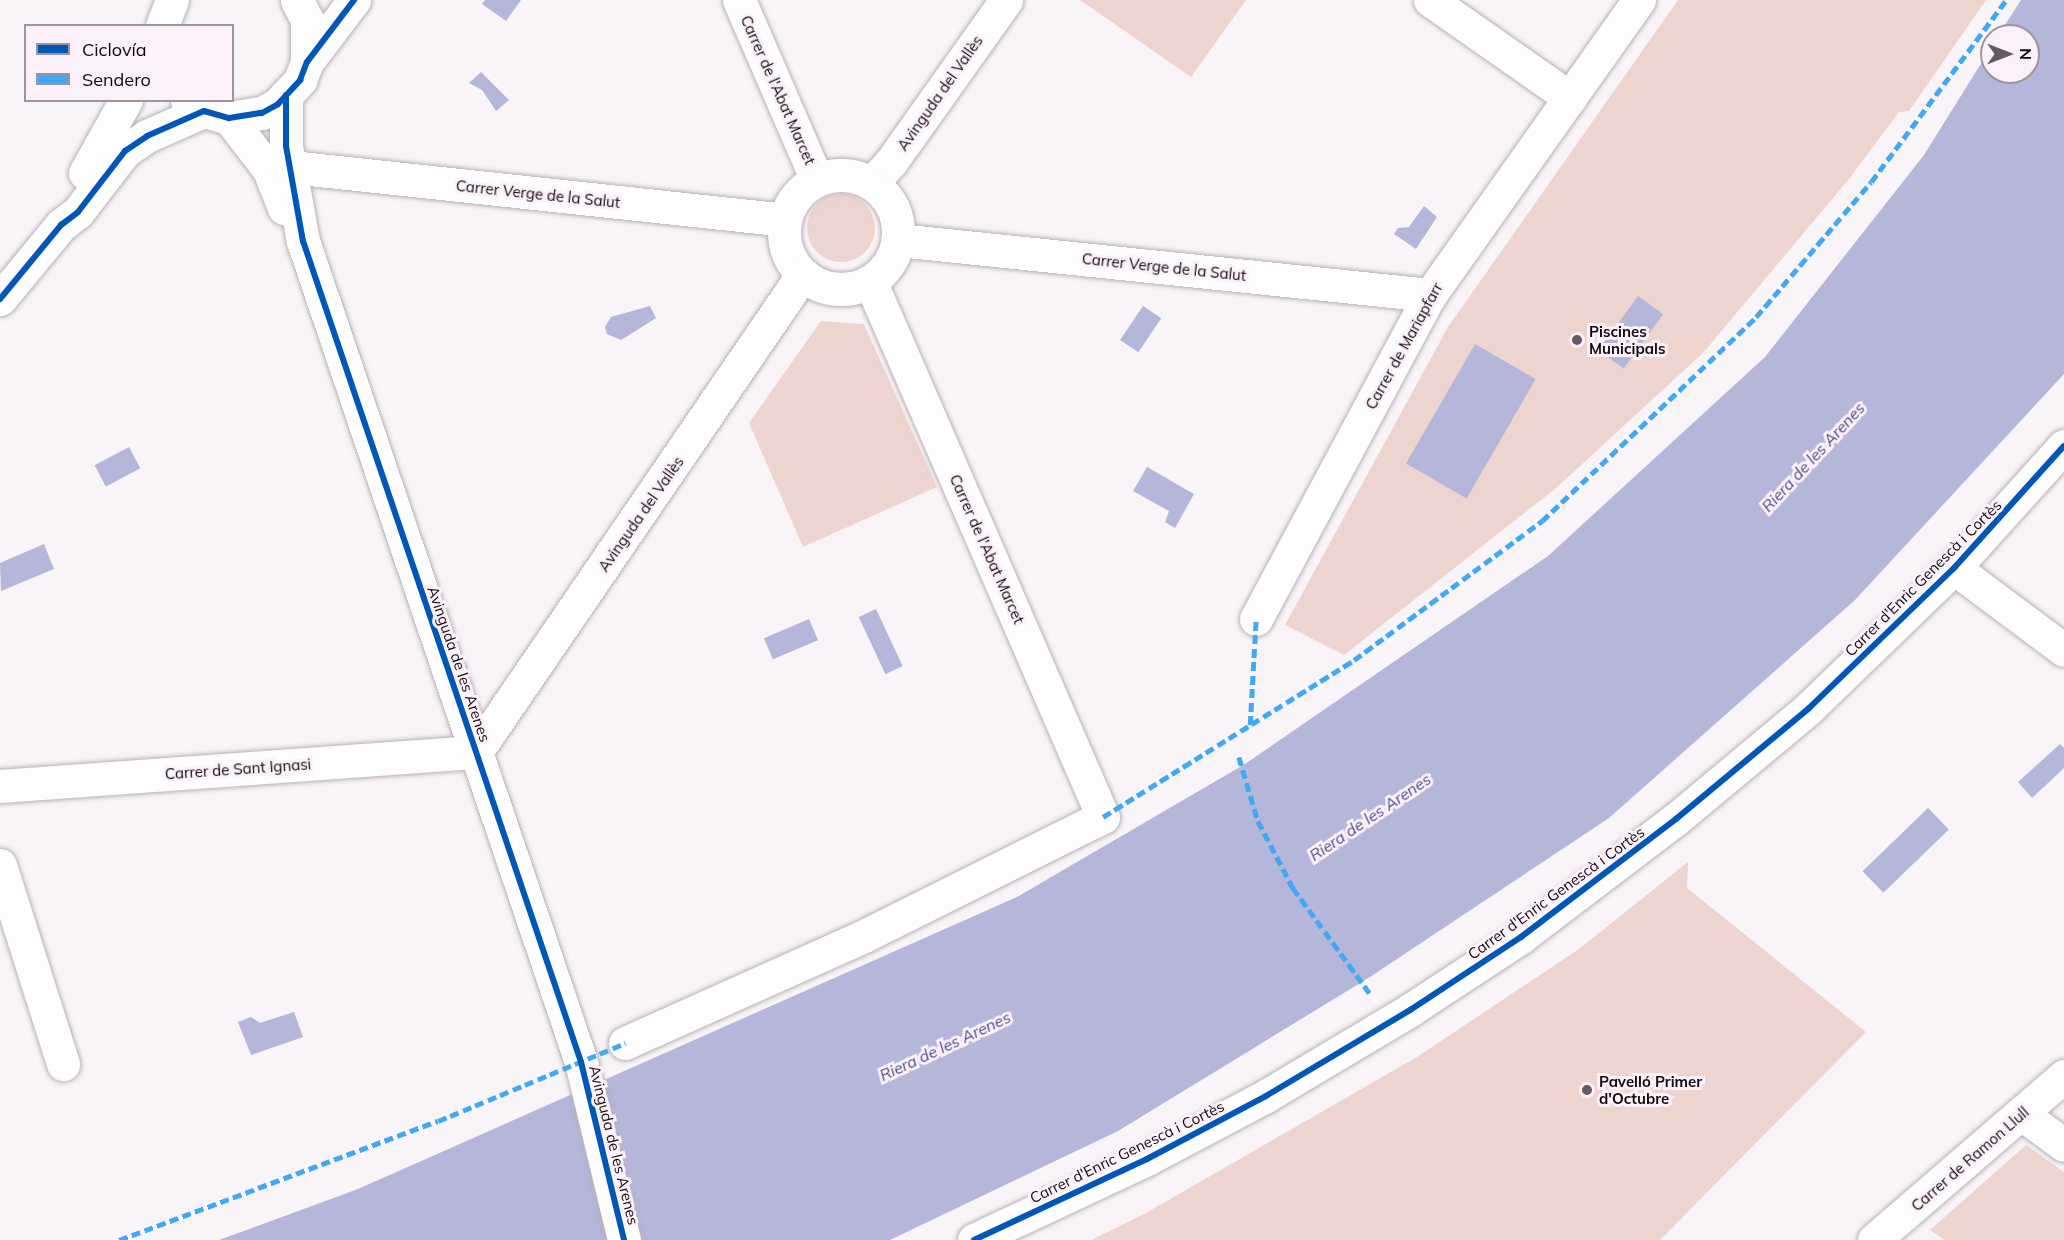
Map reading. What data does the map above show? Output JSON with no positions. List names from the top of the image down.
{
  "streets": {
    "street": [
      "Carrer de l'Abat Marcet",
      "Avinguda del Vallès",
      "Carrer Verge de la Salut",
      "Carrer de Mariapfarr",
      "Carrer d'Enric Genescà i Cortès",
      "Avinguda de les Arenes",
      "Carrer de Sant Ignasi",
      "Carrer de Ramon Llull"
    ]
  },
  "crossings": [
    ["Carrer de l'Abat Marcet", "Avinguda del Vallès"],
    ["Carrer de l'Abat Marcet", "Carrer Verge de la Salut"],
    ["Avinguda del Vallès", "Carrer Verge de la Salut"],
    ["Avinguda del Vallès", "Avinguda de les Arenes"],
    ["Avinguda del Vallès", "Carrer de Sant Ignasi"],
    ["Carrer Verge de la Salut", "Carrer de Mariapfarr"],
    ["Carrer Verge de la Salut", "Avinguda de les Arenes"],
    ["Avinguda de les Arenes", "Carrer de Sant Ignasi"]
  ],
  "water": ["Riera de les Arenes"],
  "places": ["Piscines Municipals", "Pavelló Primer d'Octubre"],
  "legend": ["Ciclovía", "Sendero"],
  "north": "right"
}
